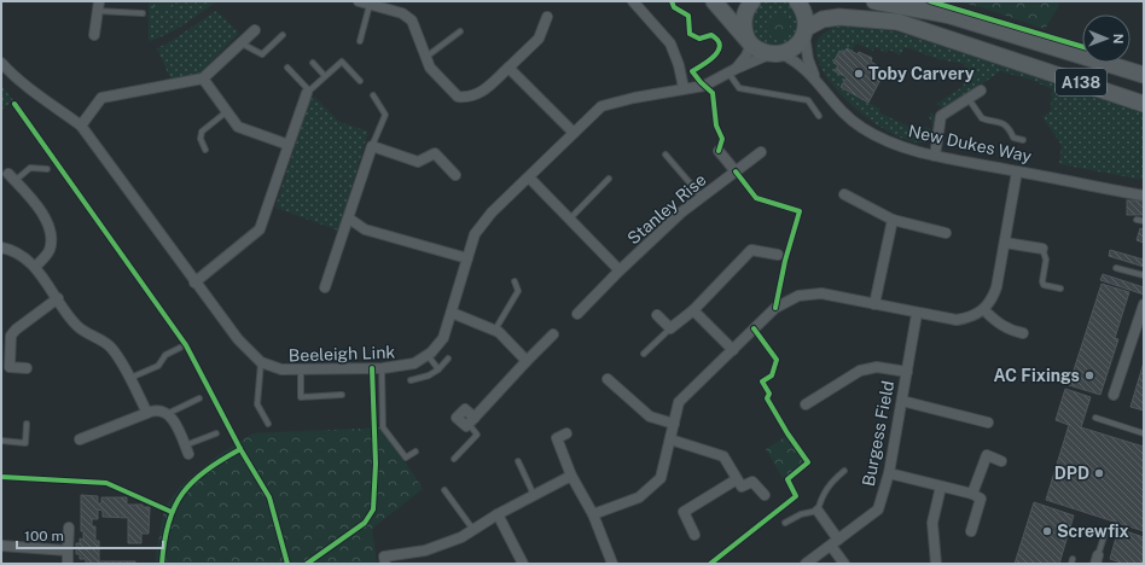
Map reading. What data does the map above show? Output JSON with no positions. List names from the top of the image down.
{
  "streets": {
    "main road": ["A138"],
    "street": [
      "New Dukes Way",
      "Stanley Rise",
      "Beeleigh Link",
      "Burgess Field"
    ]
  },
  "crossings": [
    ["A138", "New Dukes Way"],
    ["A138", "Beeleigh Link"],
    ["New Dukes Way", "Beeleigh Link"]
  ],
  "places": [
    "Toby Carvery",
    "AC Fixings",
    "DPD",
    "Screwfix"
  ],
  "scale_bar": "100 m",
  "north": "right"
}
